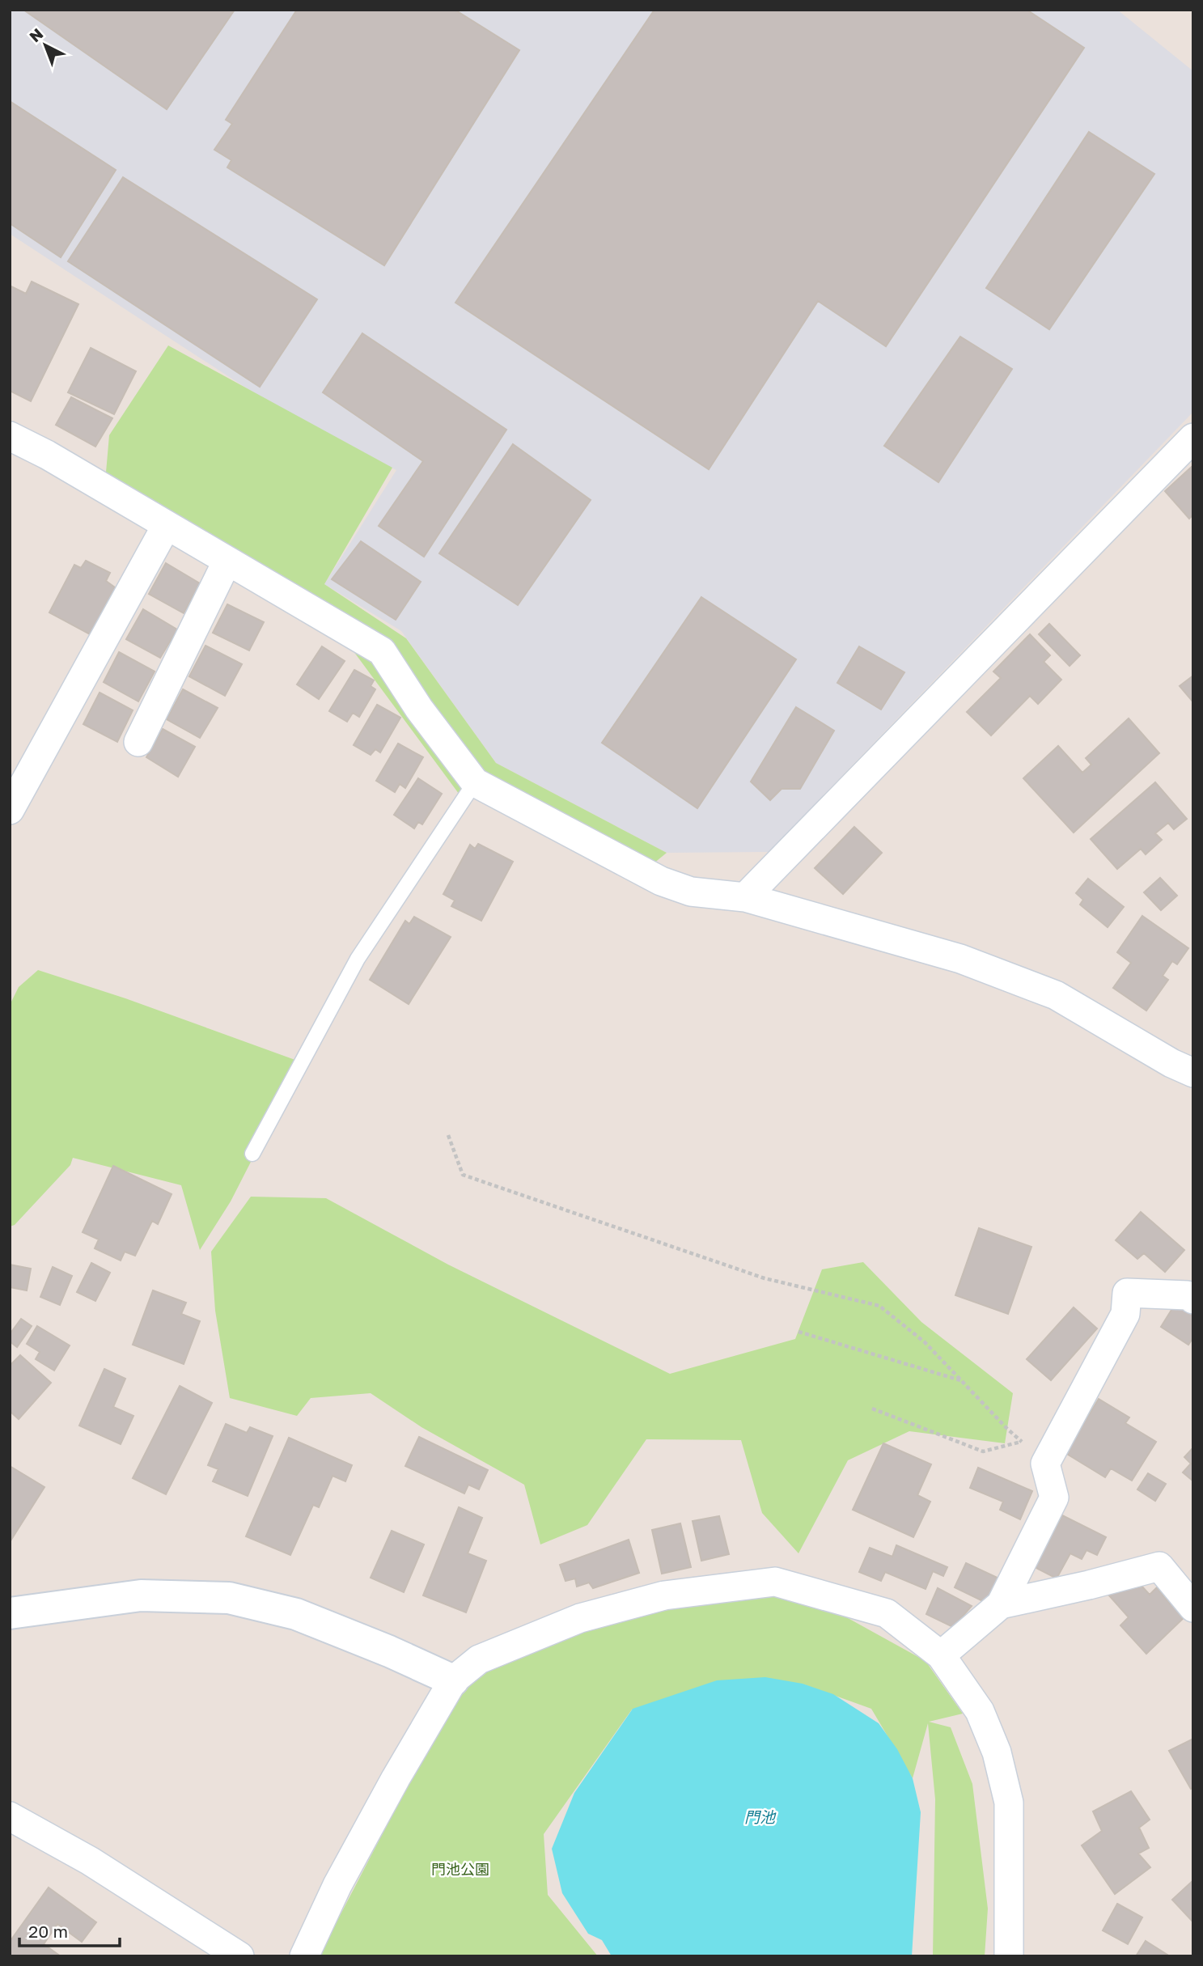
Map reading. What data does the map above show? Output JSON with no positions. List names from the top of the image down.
{
  "water": ["門池"],
  "parks": ["門池公園"],
  "scale_bar": "20 m",
  "north": "top left"
}
